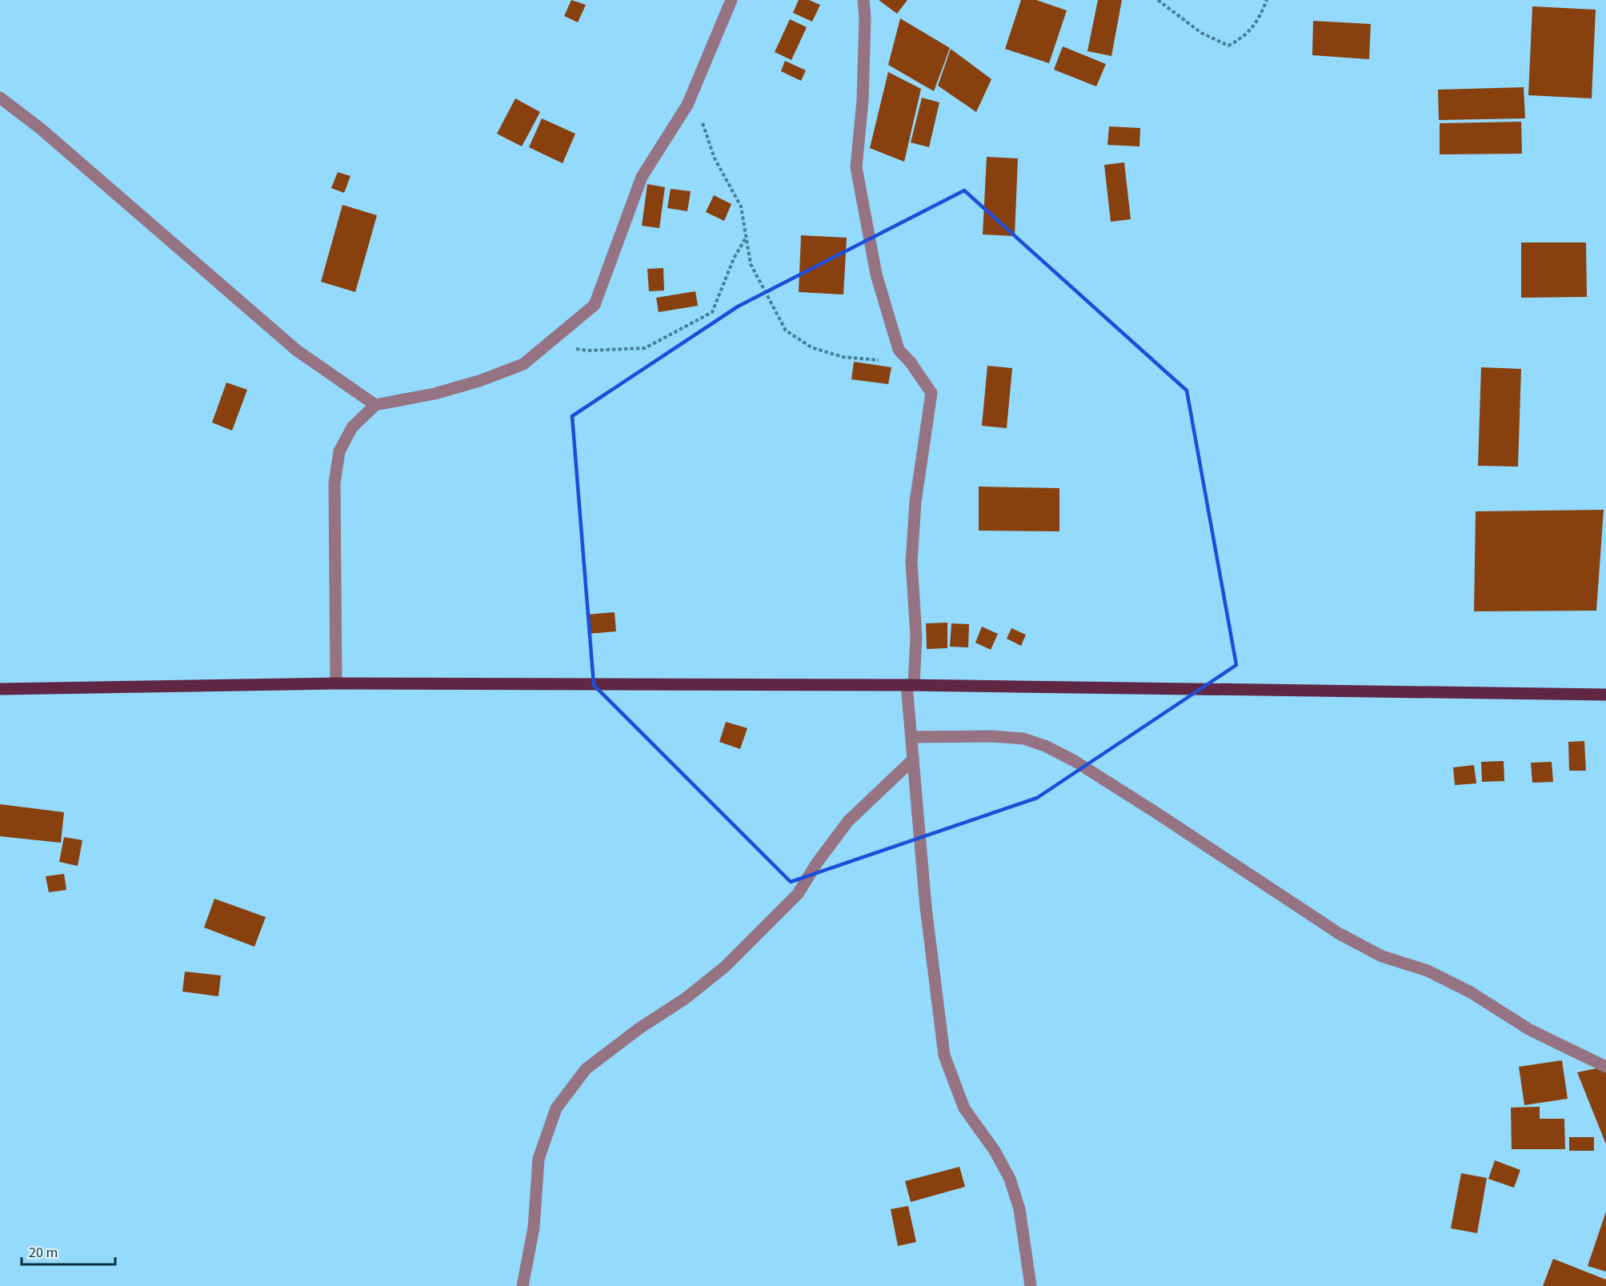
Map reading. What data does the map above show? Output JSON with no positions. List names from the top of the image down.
{
  "scale_bar": "20 m"
}
